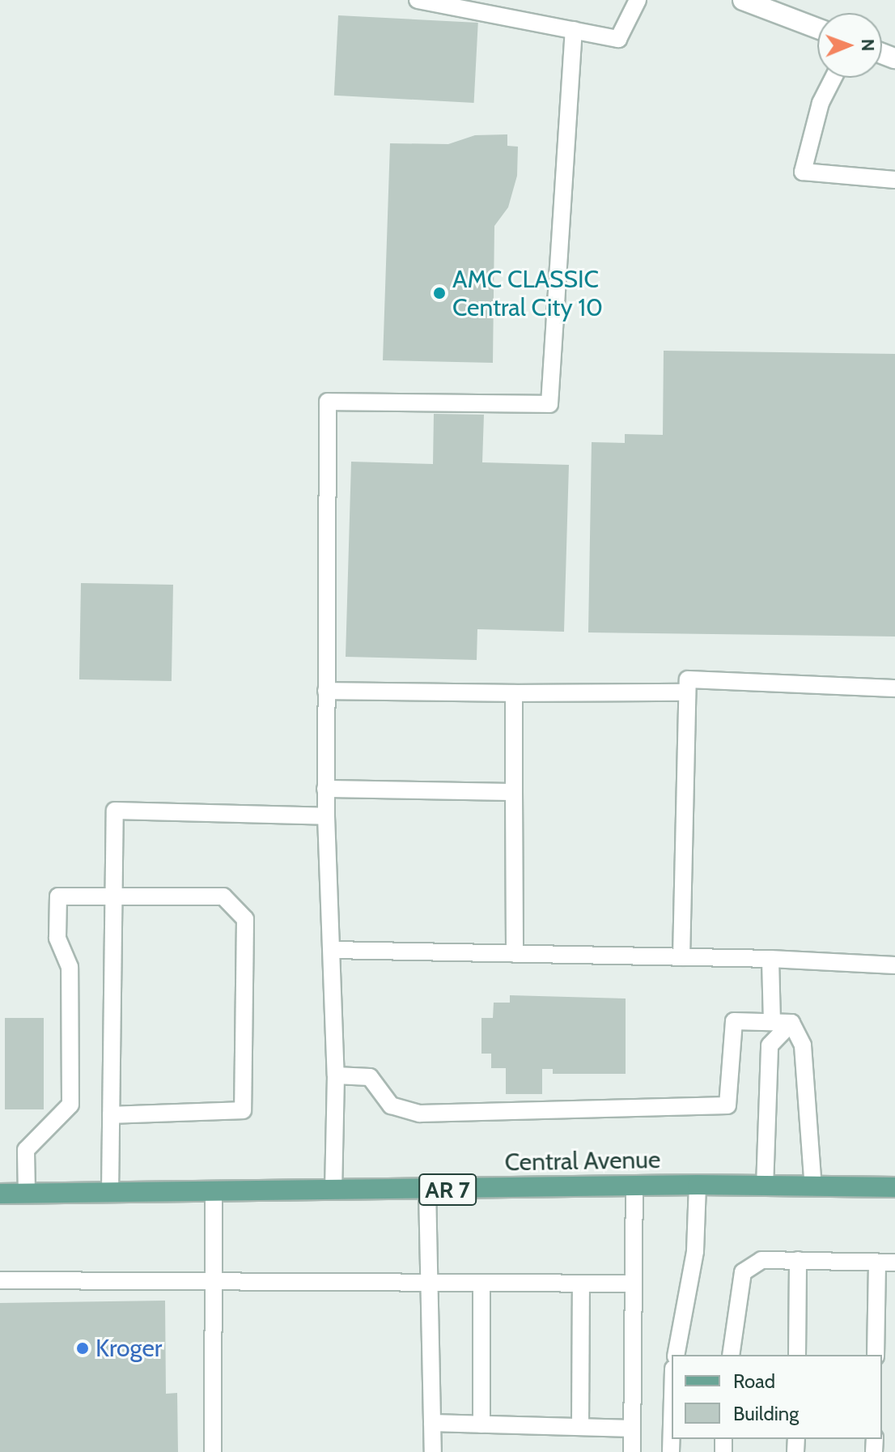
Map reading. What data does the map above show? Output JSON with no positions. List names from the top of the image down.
{
  "streets": {
    "main road": ["Central Avenue", "AR 7"]
  },
  "places": ["AMC CLASSIC Central City 10", "Kroger"],
  "legend": ["Road", "Building"],
  "north": "right"
}
